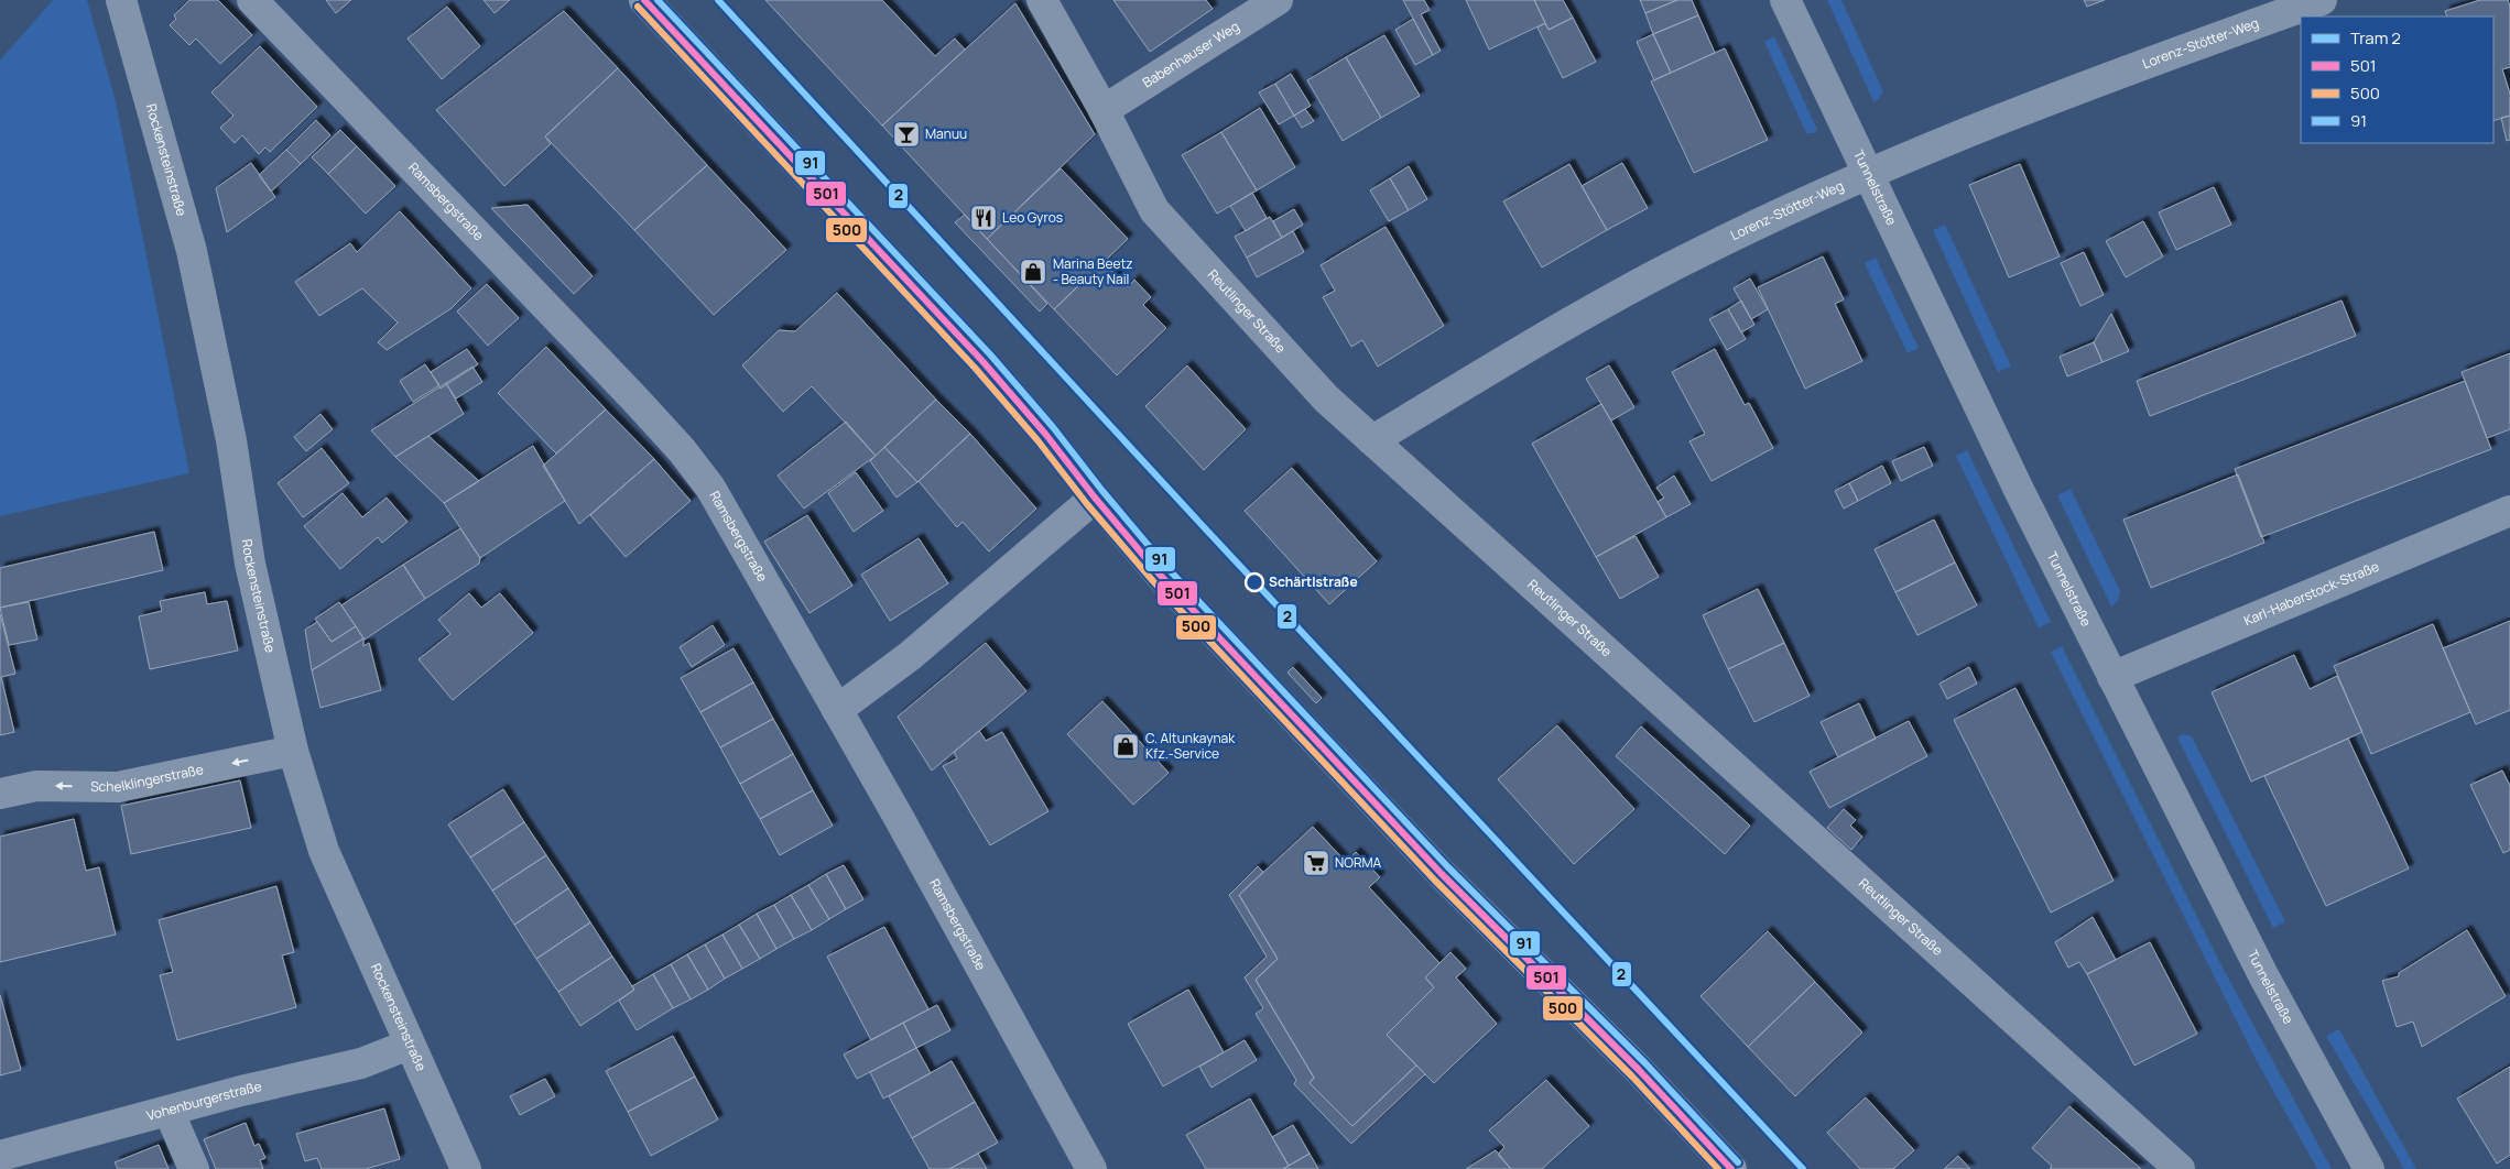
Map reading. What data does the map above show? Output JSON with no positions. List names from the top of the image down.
{
  "streets": {
    "street": [
      "Lorenz-Stötter-Weg",
      "Babenhauser Weg",
      "Rockensteinstraße",
      "Tunnelstraße",
      "Ramsbergstraße",
      "Reutlinger Straße",
      "Karl-Haberstock-Straße",
      "Schelklingerstraße",
      "Vohenburgerstraße"
    ]
  },
  "crossings": [
    ["Lorenz-Stötter-Weg", "Tunnelstraße"],
    ["Lorenz-Stötter-Weg", "Reutlinger Straße"],
    ["Babenhauser Weg", "Reutlinger Straße"],
    ["Rockensteinstraße", "Schelklingerstraße"],
    ["Rockensteinstraße", "Vohenburgerstraße"],
    ["Tunnelstraße", "Karl-Haberstock-Straße"]
  ],
  "one_way": ["Schelklingerstraße"],
  "places": {
    "bar": ["Manuu"],
    "restaurant": ["Leo Gyros"],
    "shop": ["Marina Beetz - Beauty Nail", "C. Altunkaynak Kfz.-Service"],
    "other": ["Schärtlstraße"],
    "supermarket": ["NORMA"]
  },
  "lines": [
    "tram line 2",
    "transit line 501",
    "transit line 91",
    "transit line 500"
  ],
  "legend": [
    "Tram 2",
    "501",
    "500",
    "91"
  ]
}
